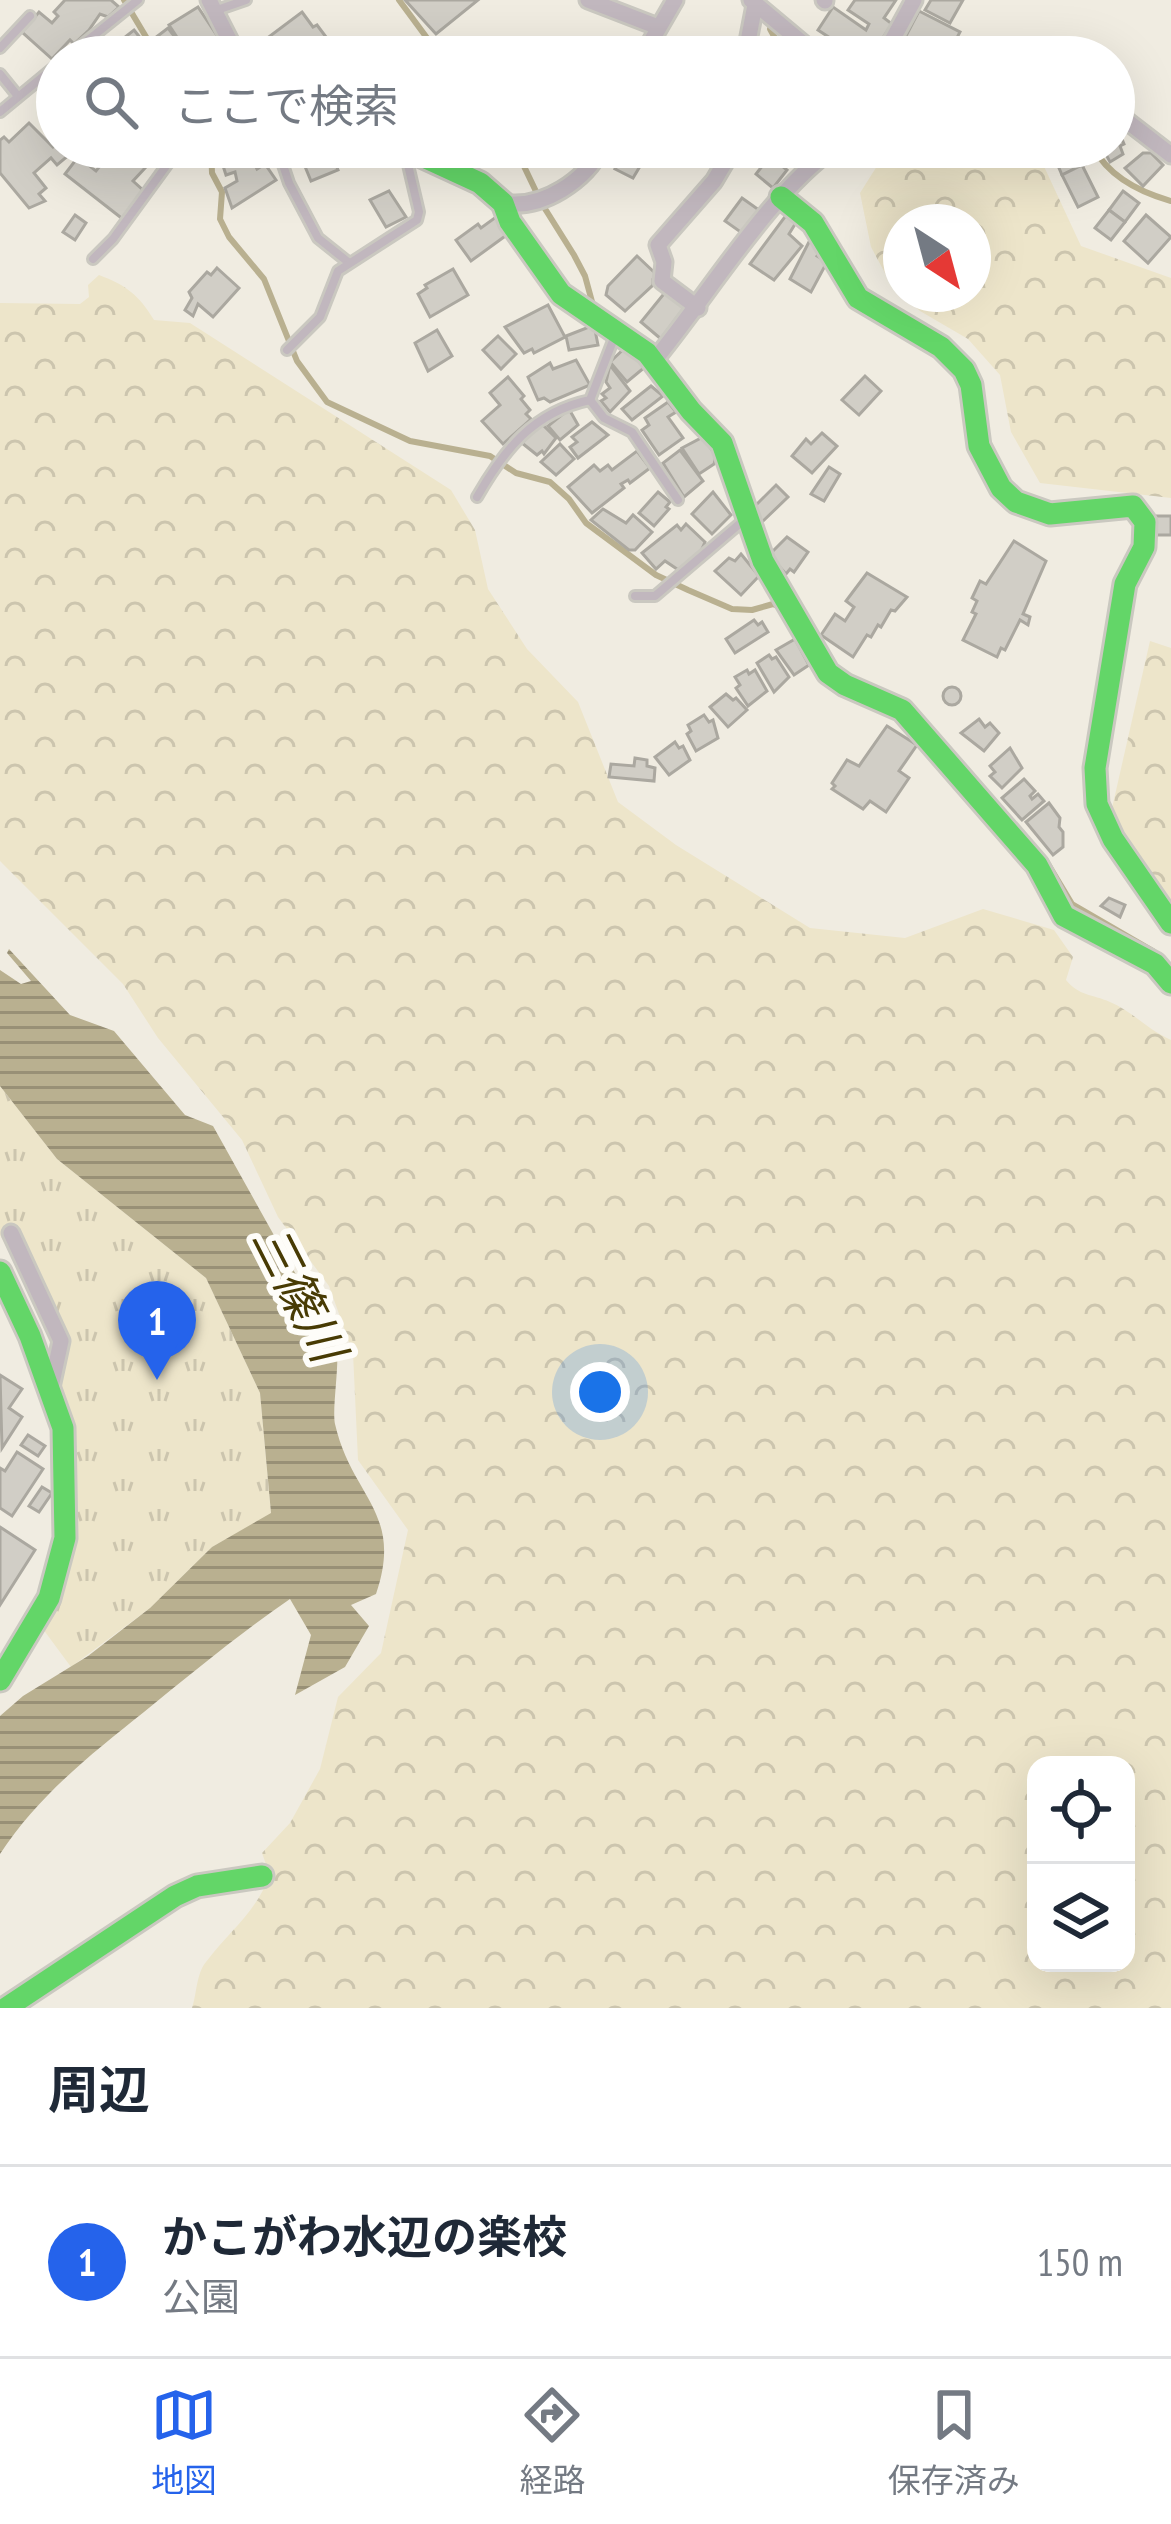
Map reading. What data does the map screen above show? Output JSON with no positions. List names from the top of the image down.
{
  "water": ["三篠川"],
  "north": "bottom right",
  "page": {
    "search": "ここで検索",
    "pins": "1",
    "heading": "周辺",
    "list": [
      {
        "mark": "1",
        "name": "かこがわ水辺の楽校",
        "note": "公園",
        "value": "150 m"
      }
    ],
    "nav": ["地図", "経路", "保存済み"]
  }
}
